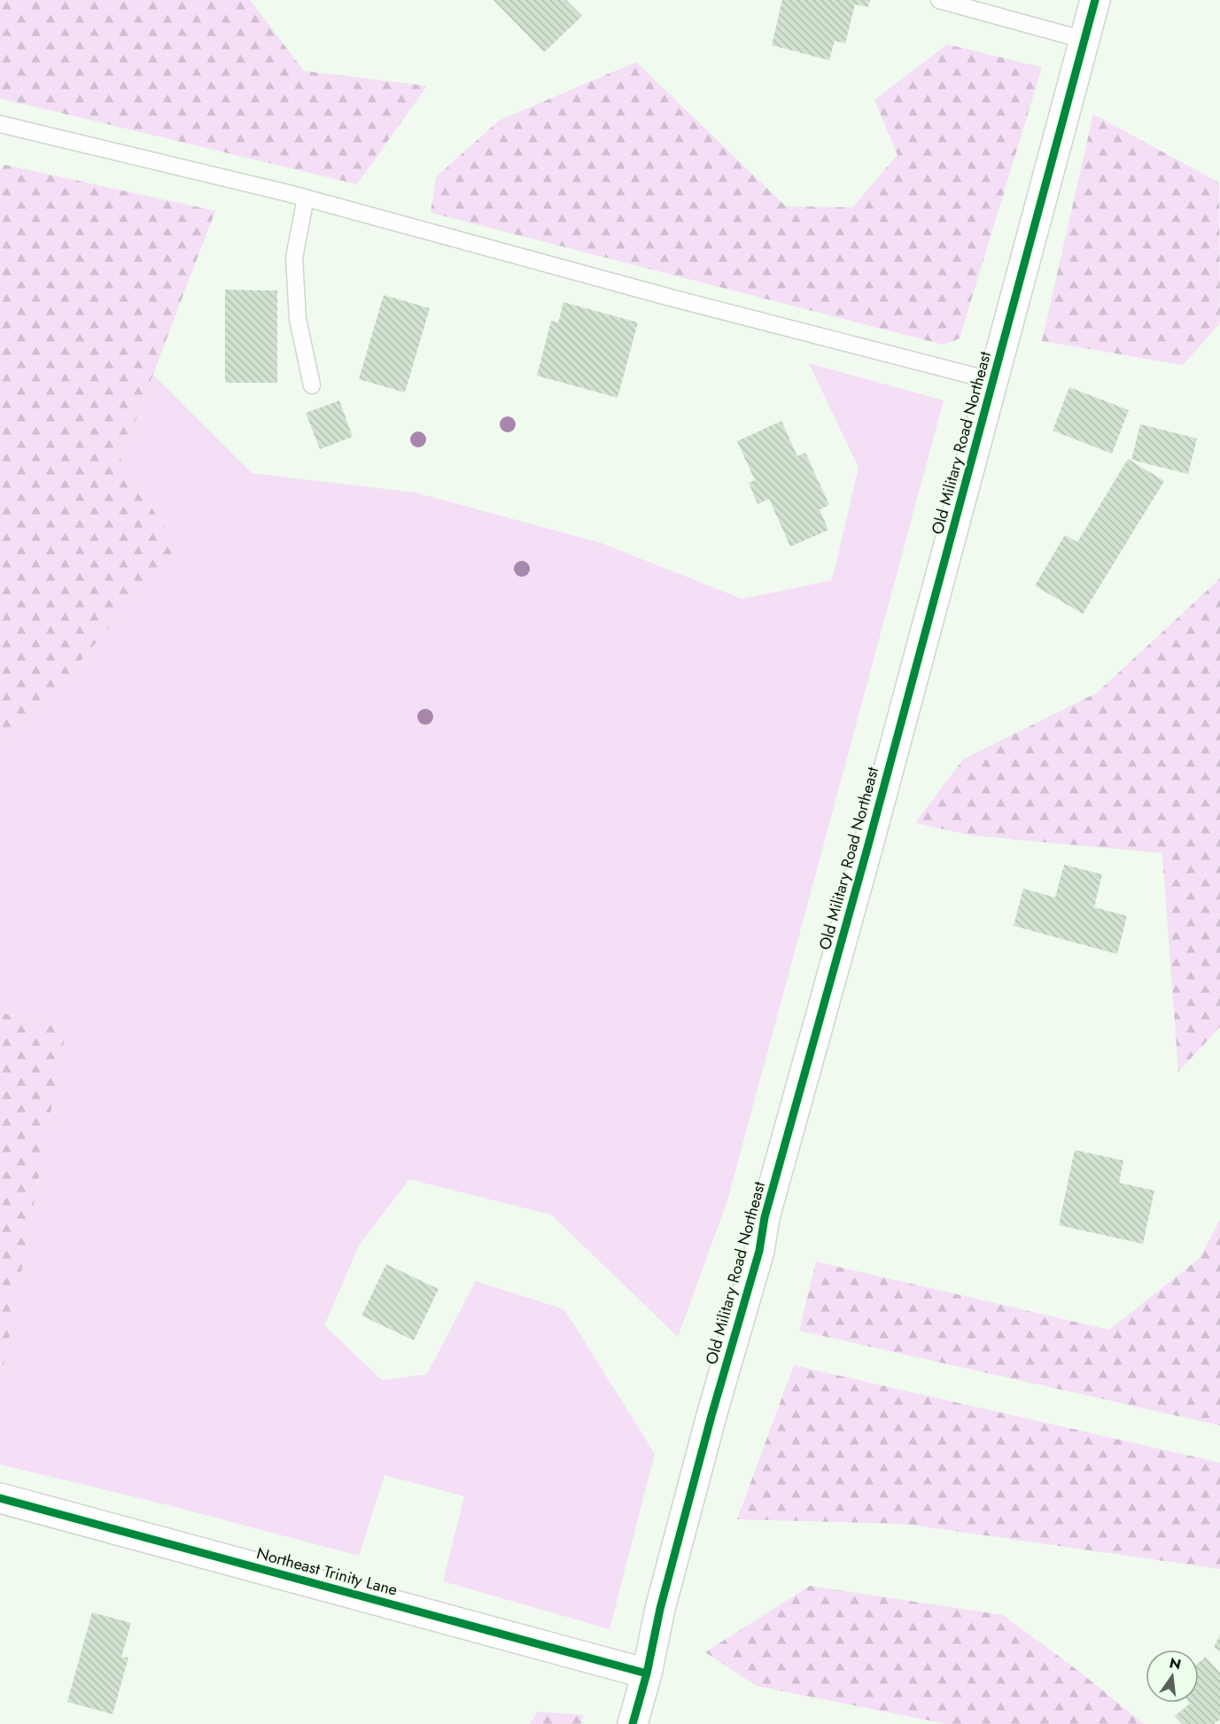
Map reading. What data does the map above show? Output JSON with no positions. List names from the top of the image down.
{
  "streets": {
    "street": ["Old Military Road Northeast", "Northeast Trinity Lane"]
  },
  "crossings": [
    ["Old Military Road Northeast", "Northeast Trinity Lane"]
  ],
  "north": "top"
}
